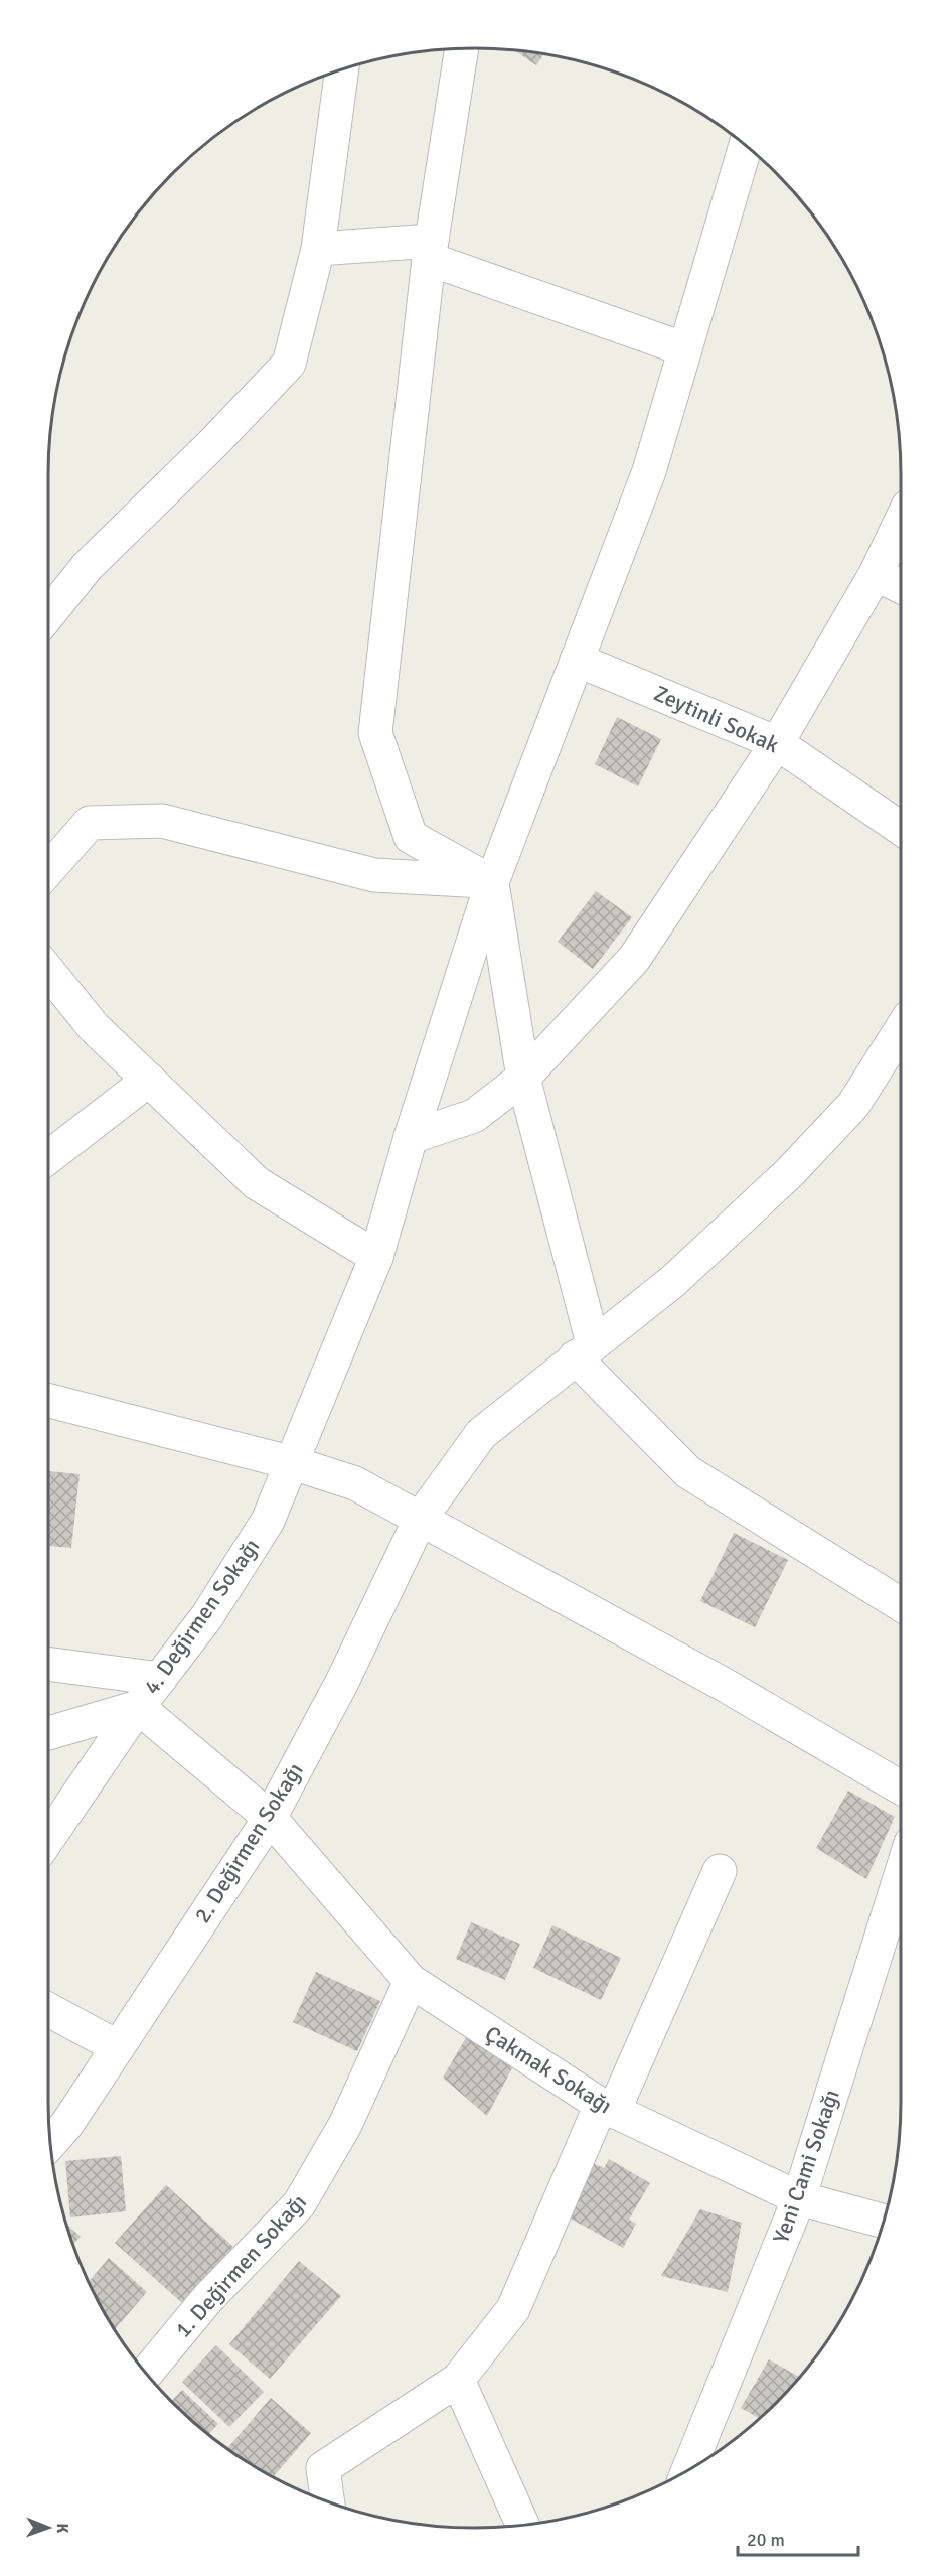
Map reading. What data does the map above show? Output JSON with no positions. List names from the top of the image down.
{
  "streets": {
    "street": [
      "Zeytinli Sokak",
      "4. Değirmen Sokağı",
      "2. Değirmen Sokağı",
      "Çakmak Sokağı",
      "Yeni Cami Sokağı",
      "1. Değirmen Sokağı"
    ]
  },
  "crossings": [
    ["Zeytinli Sokak", "4. Değirmen Sokağı"],
    ["4. Değirmen Sokağı", "Çakmak Sokağı"],
    ["2. Değirmen Sokağı", "Çakmak Sokağı"],
    ["Çakmak Sokağı", "Yeni Cami Sokağı"],
    ["Çakmak Sokağı", "1. Değirmen Sokağı"]
  ],
  "scale_bar": "20 m",
  "north": "right"
}
